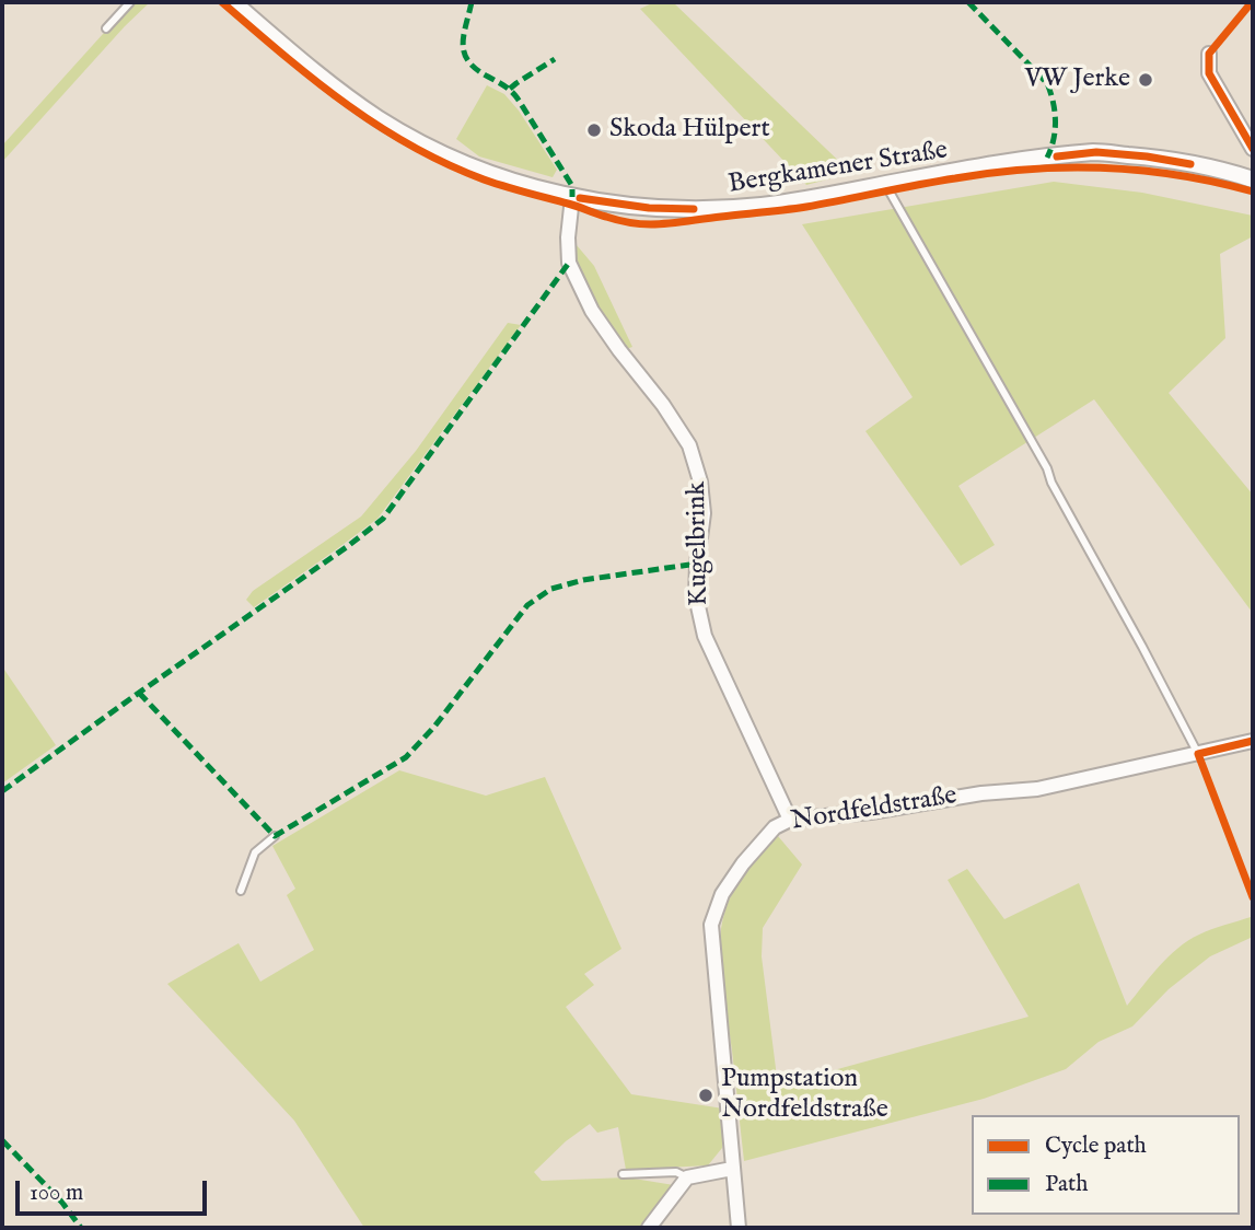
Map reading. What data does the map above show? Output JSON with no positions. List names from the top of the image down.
{
  "streets": {
    "street": ["Bergkamener Straße", "Kugelbrink", "Nordfeldstraße"]
  },
  "crossings": [
    ["Bergkamener Straße", "Kugelbrink"],
    ["Kugelbrink", "Nordfeldstraße"]
  ],
  "places": ["VW Jerke", "Skoda Hülpert", "Pumpstation Nordfeldstraße"],
  "legend": ["Cycle path", "Path"],
  "scale_bar": "100 m"
}
